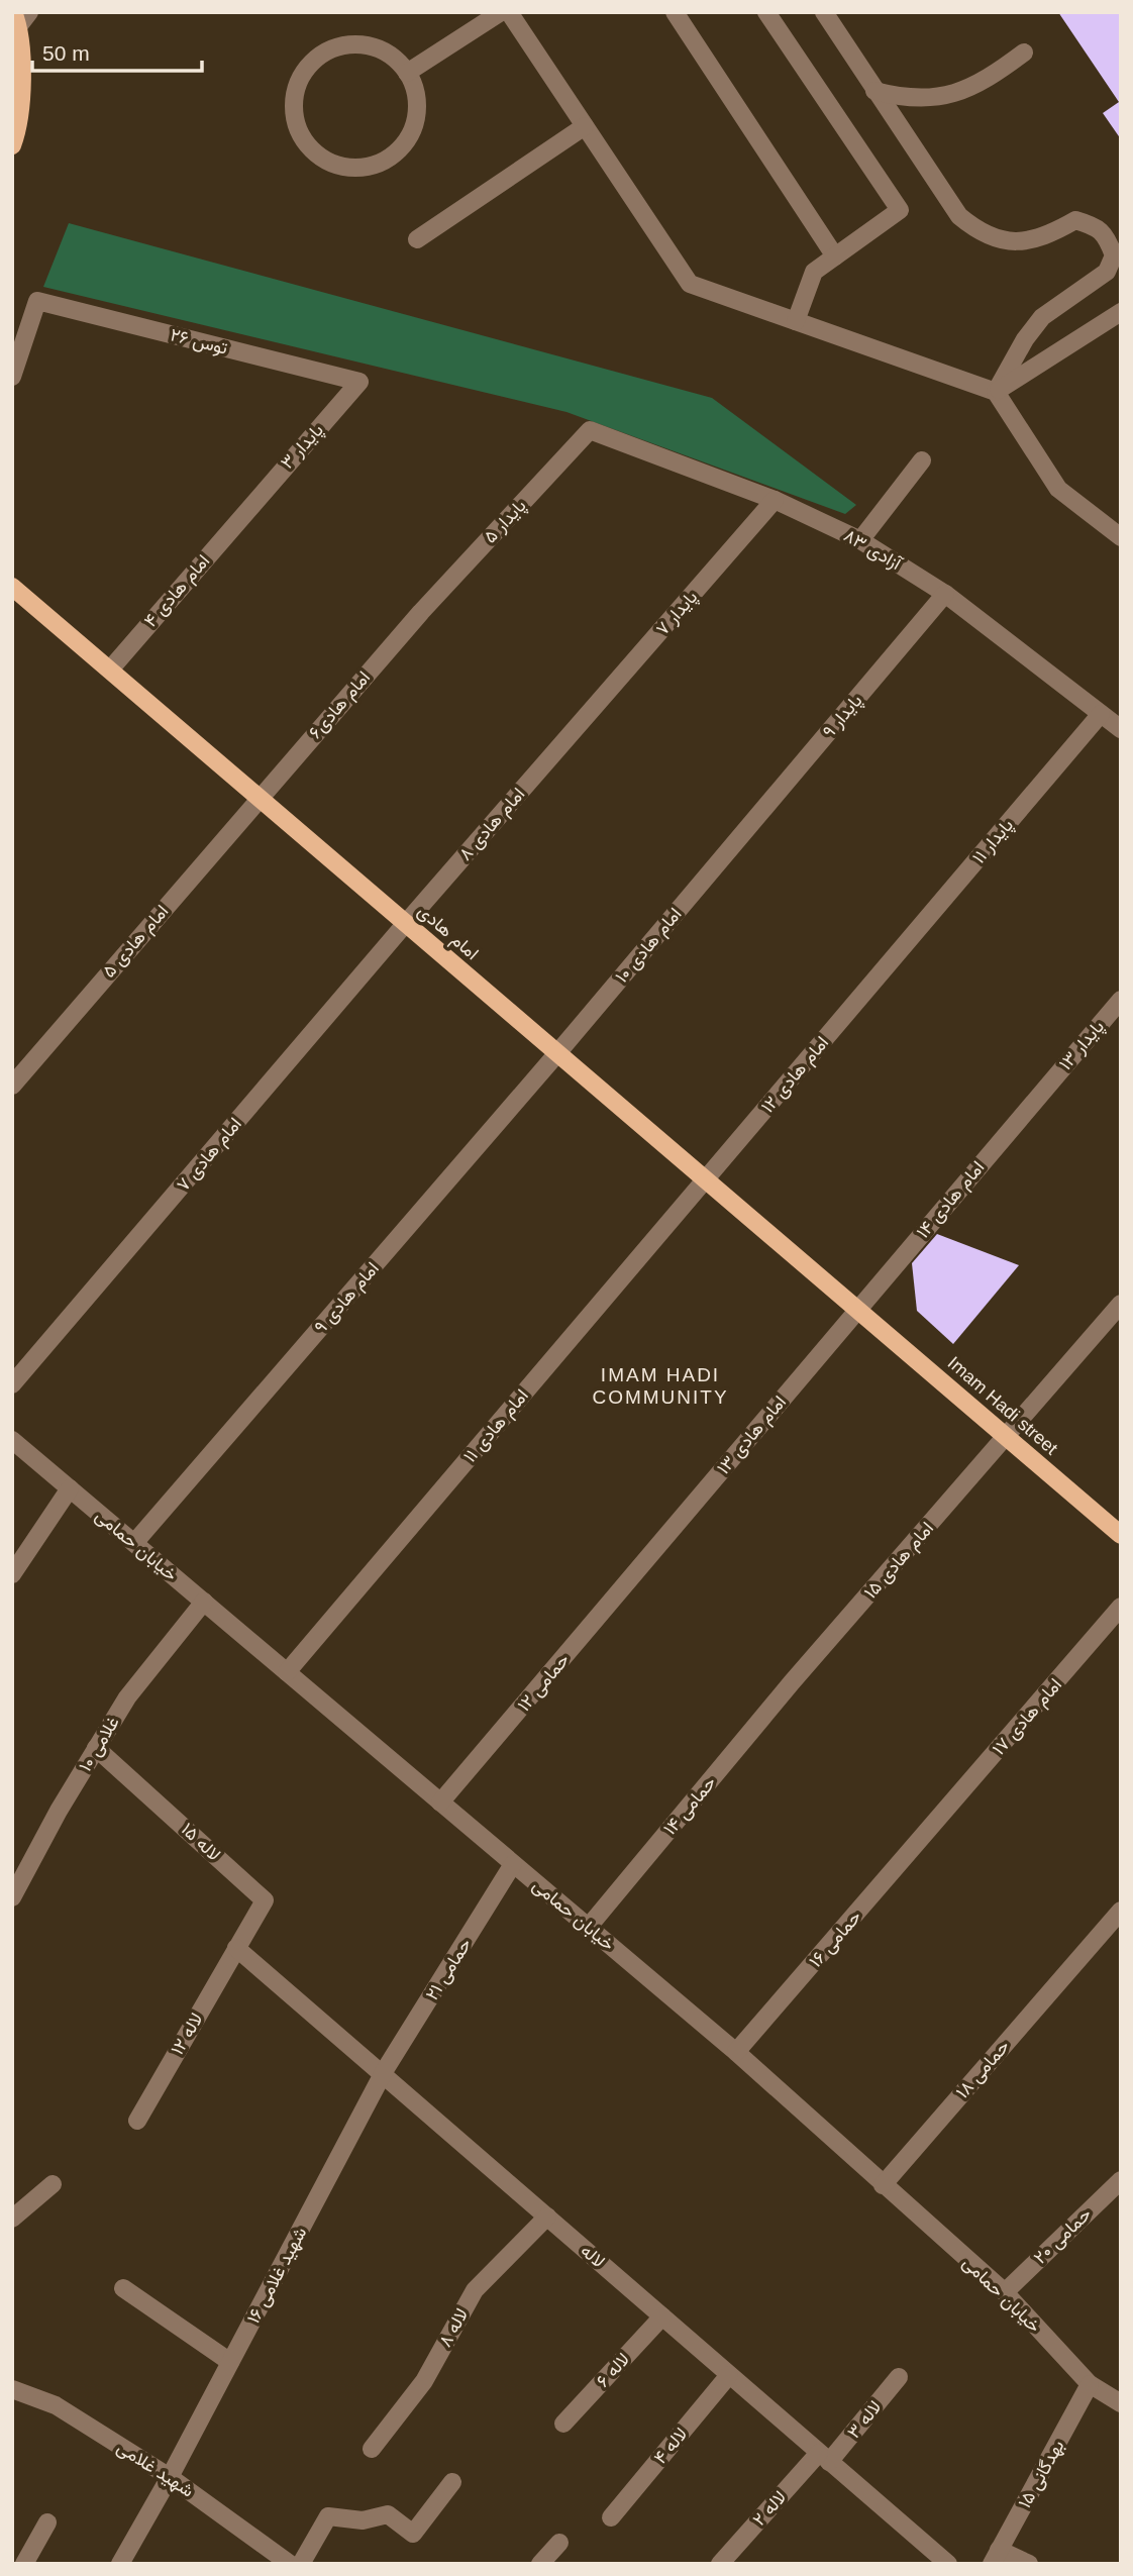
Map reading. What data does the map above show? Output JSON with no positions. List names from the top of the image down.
{
  "streets": {
    "main road": ["امام هادی", "Imam Hadi street"],
    "street": [
      "توس ۲۶",
      "پایدار ۳",
      "پایدار ۵",
      "آزادی ۸۳",
      "امام هادی ۴",
      "پایدار ۷",
      "امام هادی۶",
      "پایدار ۹",
      "امام هادی ۸",
      "پایدار ۱۱",
      "امام هادی ۵",
      "امام هادی ۱۰",
      "پایدار ۱۳",
      "امام هادی ۱۲",
      "امام هادی ۷",
      "امام هادی ۱۴",
      "امام هادی ۹",
      "امام هادی ۱۱",
      "امام هادی ۱۳",
      "خیابان حمامی",
      "امام هادی ۱۵",
      "حمامی ۱۲",
      "امام هادی ۱۷",
      "غلامی ۱۰",
      "حمامی ۱۴",
      "لاله ۱۵",
      "حمامی ۱۶",
      "حمامی ۲۱",
      "لاله ۱۲",
      "حمامی ۱۸",
      "حمامی ۲۰",
      "لاله",
      "شهید غلامی ۱۶",
      "لاله ۸",
      "لاله ۶",
      "لاله ۳",
      "لاله ۴",
      "شهید غلامی",
      "بهدگانی ۱۵",
      "لاله ۲"
    ]
  },
  "crossings": [
    ["توس ۲۶", "پایدار ۳"],
    ["پایدار ۳", "امام هادی ۴"],
    ["پایدار ۵", "آزادی ۸۳"],
    ["پایدار ۵", "امام هادی۶"],
    ["آزادی ۸۳", "پایدار ۷"],
    ["آزادی ۸۳", "پایدار ۹"],
    ["آزادی ۸۳", "پایدار ۱۱"],
    ["امام هادی ۴", "امام هادی"],
    ["پایدار ۷", "امام هادی ۸"],
    ["امام هادی۶", "امام هادی"],
    ["امام هادی۶", "امام هادی ۵"],
    ["پایدار ۹", "امام هادی ۱۰"],
    ["امام هادی ۸", "امام هادی"],
    ["امام هادی ۸", "امام هادی ۷"],
    ["پایدار ۱۱", "امام هادی ۱۲"],
    ["امام هادی", "امام هادی ۵"],
    ["امام هادی", "امام هادی ۱۰"],
    ["امام هادی", "امام هادی ۱۲"],
    ["امام هادی", "امام هادی ۷"],
    ["امام هادی", "امام هادی ۱۴"],
    ["امام هادی", "امام هادی ۹"],
    ["امام هادی", "Imam Hadi street"],
    ["امام هادی", "امام هادی ۱۱"],
    ["امام هادی", "امام هادی ۱۳"],
    ["امام هادی ۱۰", "امام هادی ۹"],
    ["پایدار ۱۳", "امام هادی ۱۴"],
    ["امام هادی ۱۲", "امام هادی ۱۱"],
    ["امام هادی ۱۴", "Imam Hadi street"],
    ["امام هادی ۱۴", "امام هادی ۱۳"],
    ["امام هادی ۹", "خیابان حمامی"],
    ["Imam Hadi street", "امام هادی ۱۳"],
    ["Imam Hadi street", "امام هادی ۱۵"],
    ["امام هادی ۱۱", "خیابان حمامی"],
    ["امام هادی ۱۳", "حمامی ۱۲"],
    ["خیابان حمامی", "حمامی ۱۲"],
    ["خیابان حمامی", "غلامی ۱۰"],
    ["خیابان حمامی", "حمامی ۱۴"],
    ["خیابان حمامی", "حمامی ۱۶"],
    ["خیابان حمامی", "حمامی ۲۱"],
    ["خیابان حمامی", "حمامی ۱۸"],
    ["خیابان حمامی", "حمامی ۲۰"],
    ["خیابان حمامی", "بهدگانی ۱۵"],
    ["امام هادی ۱۵", "حمامی ۱۴"],
    ["امام هادی ۱۷", "حمامی ۱۶"],
    ["غلامی ۱۰", "لاله ۱۵"],
    ["لاله ۱۵", "لاله ۱۲"],
    ["لاله ۱۵", "لاله"],
    ["حمامی ۲۱", "لاله"],
    ["حمامی ۲۱", "شهید غلامی ۱۶"],
    ["لاله ۱۲", "لاله"],
    ["لاله", "شهید غلامی ۱۶"],
    ["لاله", "لاله ۸"],
    ["لاله", "لاله ۶"],
    ["لاله", "لاله ۳"],
    ["لاله", "لاله ۴"],
    ["لاله", "لاله ۲"],
    ["شهید غلامی ۱۶", "شهید غلامی"],
    ["لاله ۳", "لاله ۲"]
  ],
  "districts": ["IMAM HADI COMMUNITY"],
  "scale_bar": "50 m"
}
